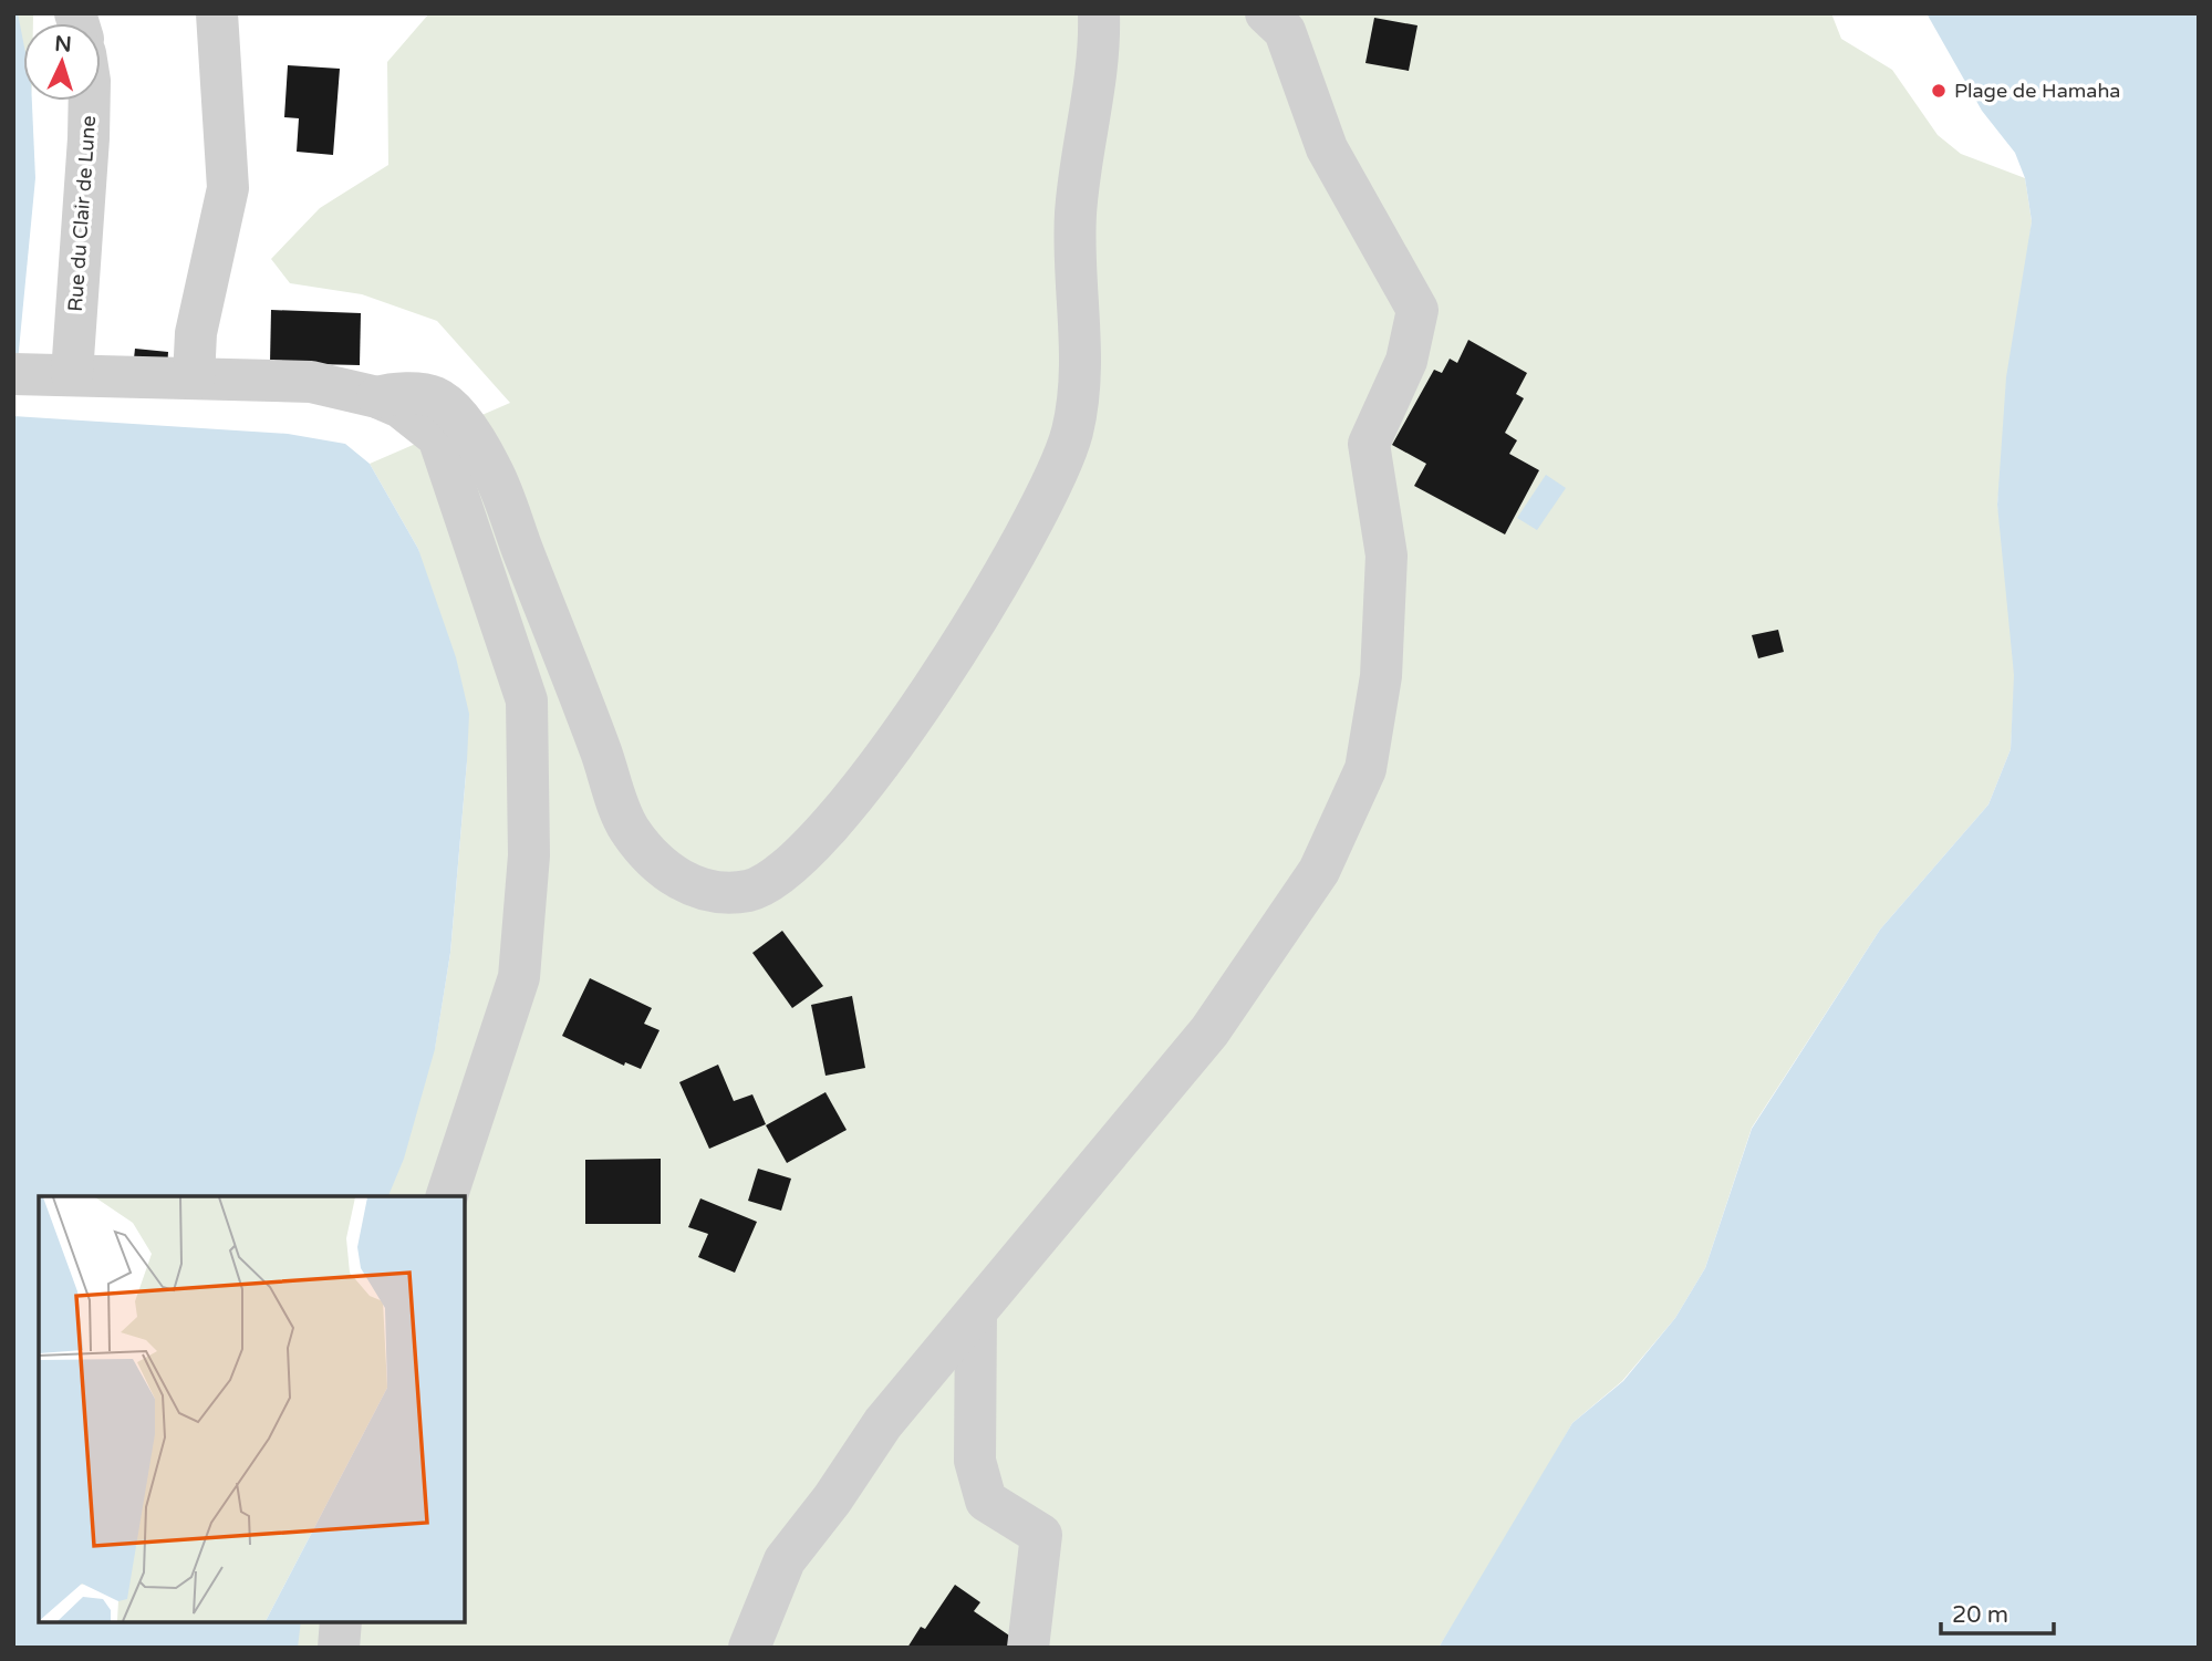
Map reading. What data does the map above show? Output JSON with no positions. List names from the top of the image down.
{
  "streets": {
    "lane": ["Rue du Clair de Lune"]
  },
  "places": ["Plage de Hamaha"],
  "scale_bar": "20 m",
  "north": "top"
}
